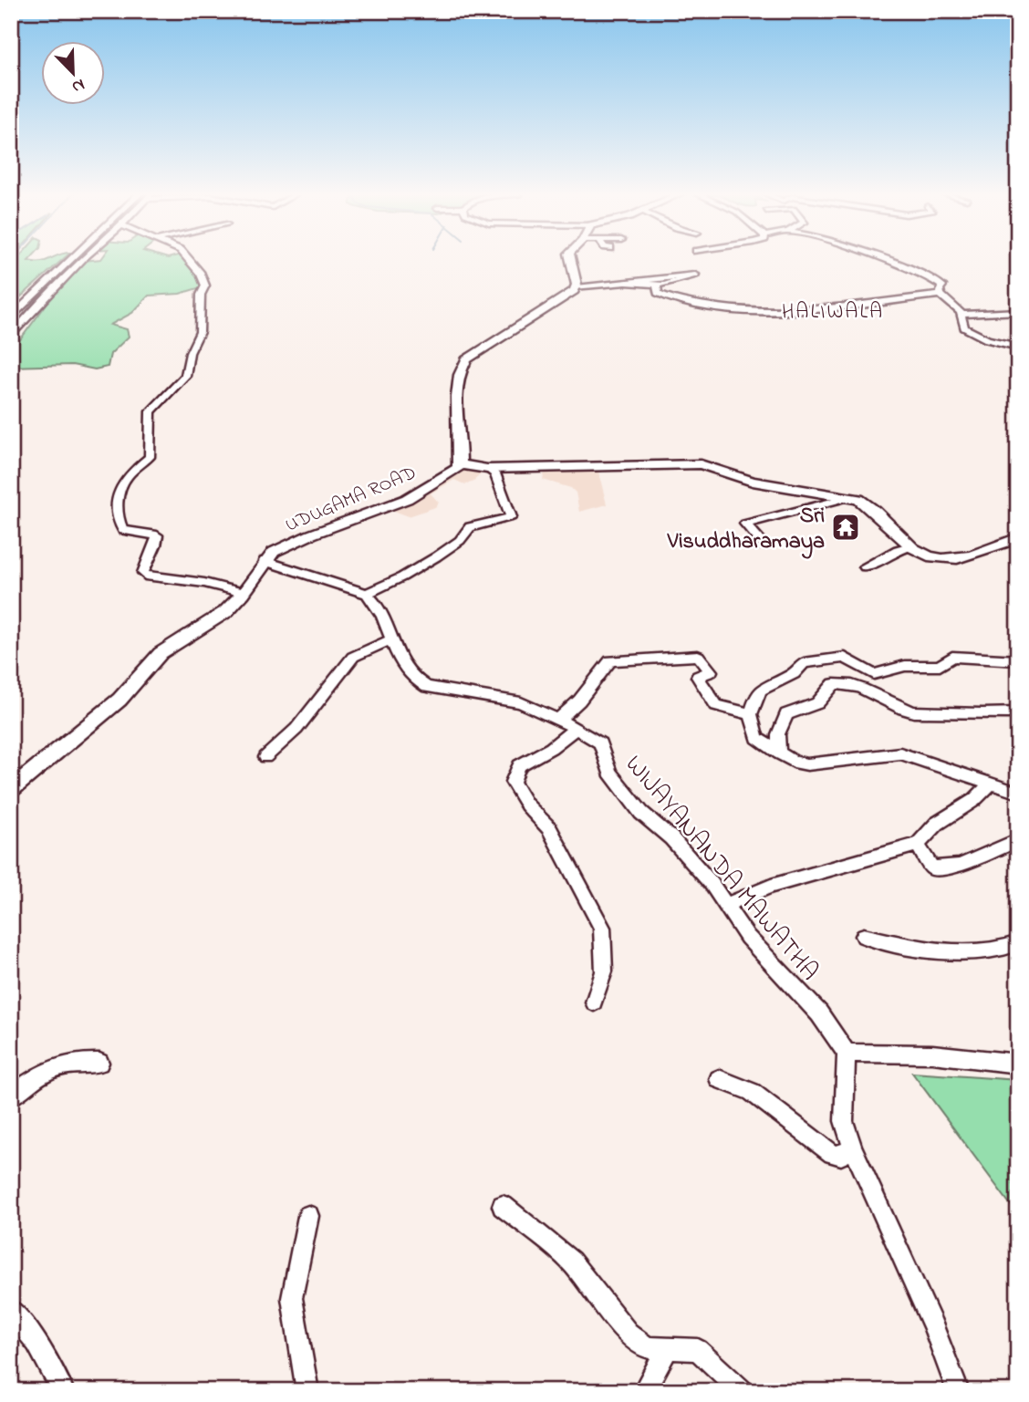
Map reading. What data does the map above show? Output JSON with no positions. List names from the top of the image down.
{
  "streets": {
    "main road": ["UDUGAMA ROAD"],
    "street": ["WIJAYANANDA MAWATHA"]
  },
  "districts": ["HALIWALA"],
  "places": {
    "temple": ["Sri Visuddharamaya"]
  },
  "north": "bottom right"
}
